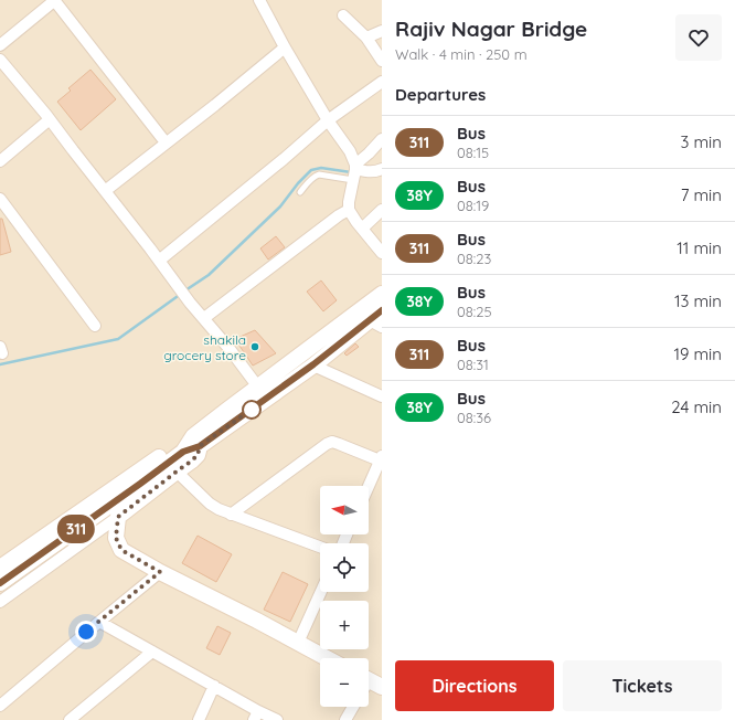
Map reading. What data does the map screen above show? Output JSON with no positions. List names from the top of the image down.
{
  "places": ["shakila grocery store"],
  "lines": ["bus line 311"],
  "north": "left",
  "page": {
    "on_map": "311",
    "heading": [
      ["Rajiv Nagar Bridge", "Walk · 4 min · 250 m"],
      "Departures"
    ],
    "list": [
      {
        "mark": "311",
        "name": "Bus",
        "note": "08:15",
        "value": "3 min"
      },
      {
        "mark": "38Y",
        "name": "Bus",
        "note": "08:19",
        "value": "7 min"
      },
      {
        "mark": "311",
        "name": "Bus",
        "note": "08:23",
        "value": "11 min"
      },
      {
        "mark": "38Y",
        "name": "Bus",
        "note": "08:25",
        "value": "13 min"
      },
      {
        "mark": "311",
        "name": "Bus",
        "note": "08:31",
        "value": "19 min"
      },
      {
        "mark": "38Y",
        "name": "Bus",
        "note": "08:36",
        "value": "24 min"
      }
    ],
    "map_buttons": ["+", "−"],
    "buttons": ["Directions", "Tickets"]
  }
}
